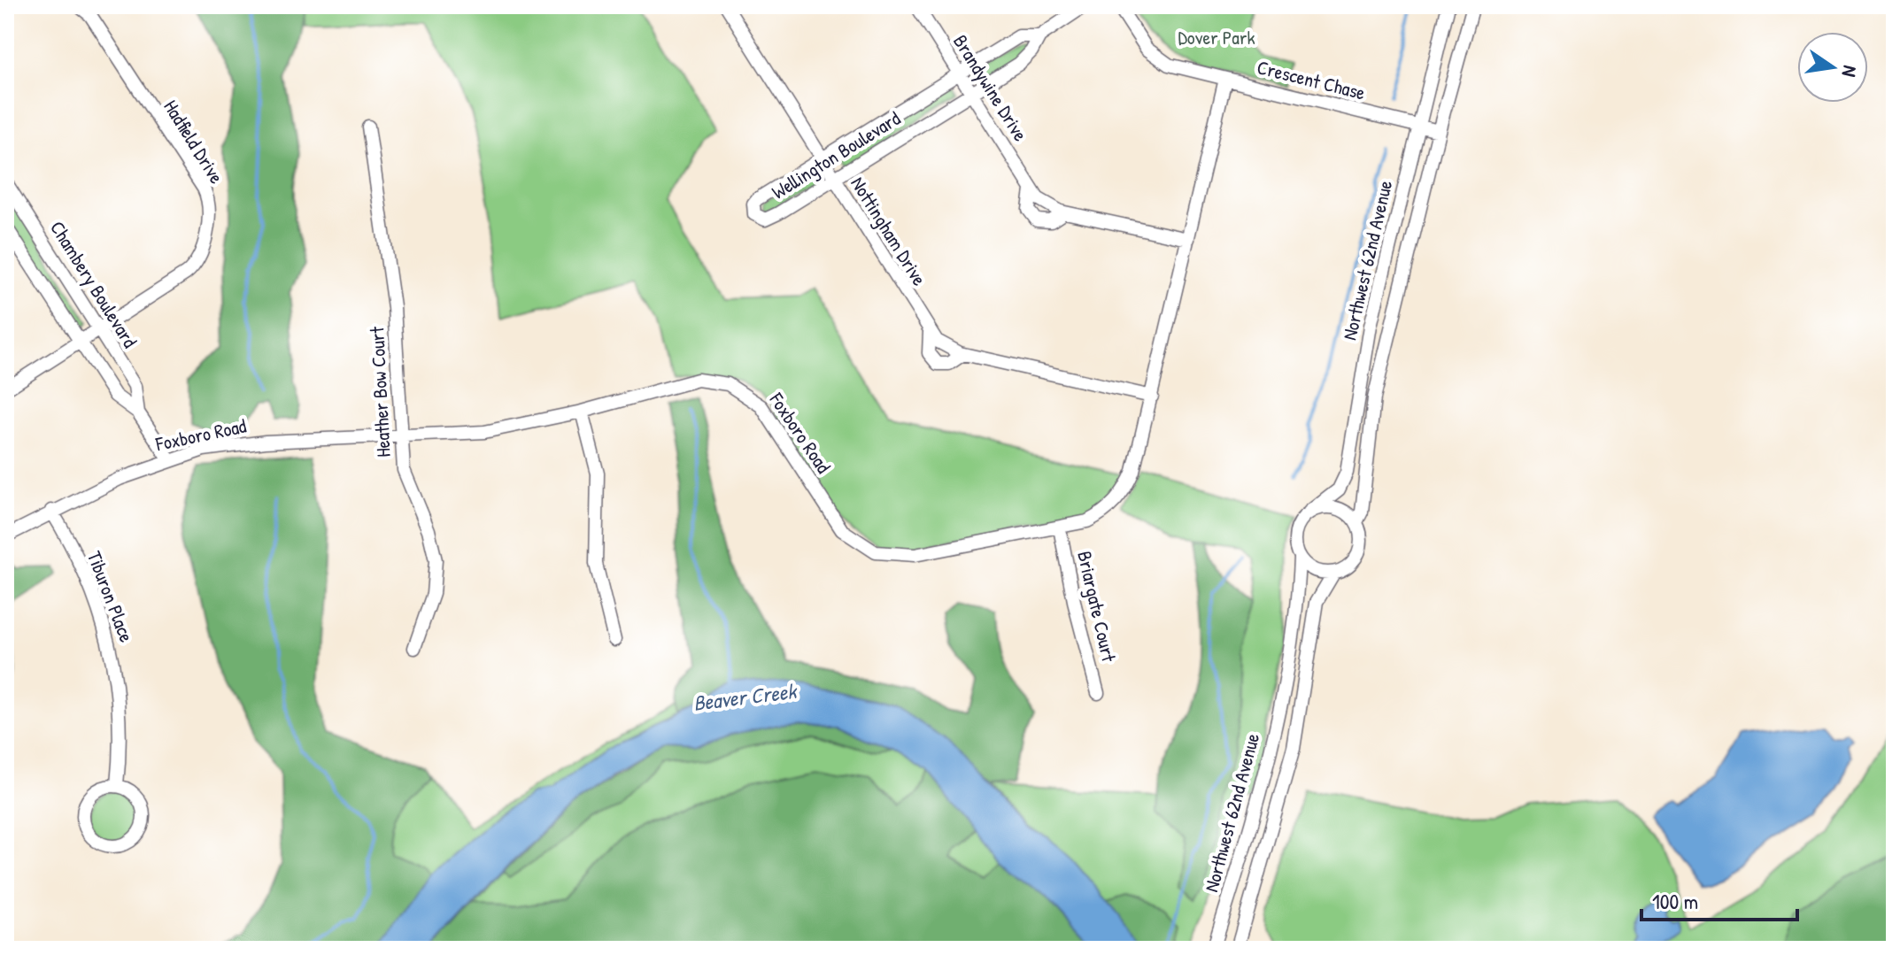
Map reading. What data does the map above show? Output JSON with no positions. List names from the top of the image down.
{
  "streets": {
    "street": [
      "Crescent Chase",
      "Brandywine Drive",
      "Hadfield Drive",
      "Wellington Boulevard",
      "Nottingham Drive",
      "Northwest 62nd Avenue",
      "Chambery Boulevard",
      "Heather Bow Court",
      "Foxboro Road",
      "Tiburon Place",
      "Briargate Court"
    ]
  },
  "crossings": [
    ["Crescent Chase", "Northwest 62nd Avenue"],
    ["Crescent Chase", "Foxboro Road"],
    ["Brandywine Drive", "Wellington Boulevard"],
    ["Brandywine Drive", "Foxboro Road"],
    ["Hadfield Drive", "Chambery Boulevard"],
    ["Wellington Boulevard", "Nottingham Drive"],
    ["Nottingham Drive", "Foxboro Road"],
    ["Chambery Boulevard", "Foxboro Road"],
    ["Heather Bow Court", "Foxboro Road"],
    ["Foxboro Road", "Tiburon Place"],
    ["Foxboro Road", "Briargate Court"]
  ],
  "water": ["Beaver Creek"],
  "parks": ["Dover Park"],
  "scale_bar": "100 m",
  "north": "right"
}
